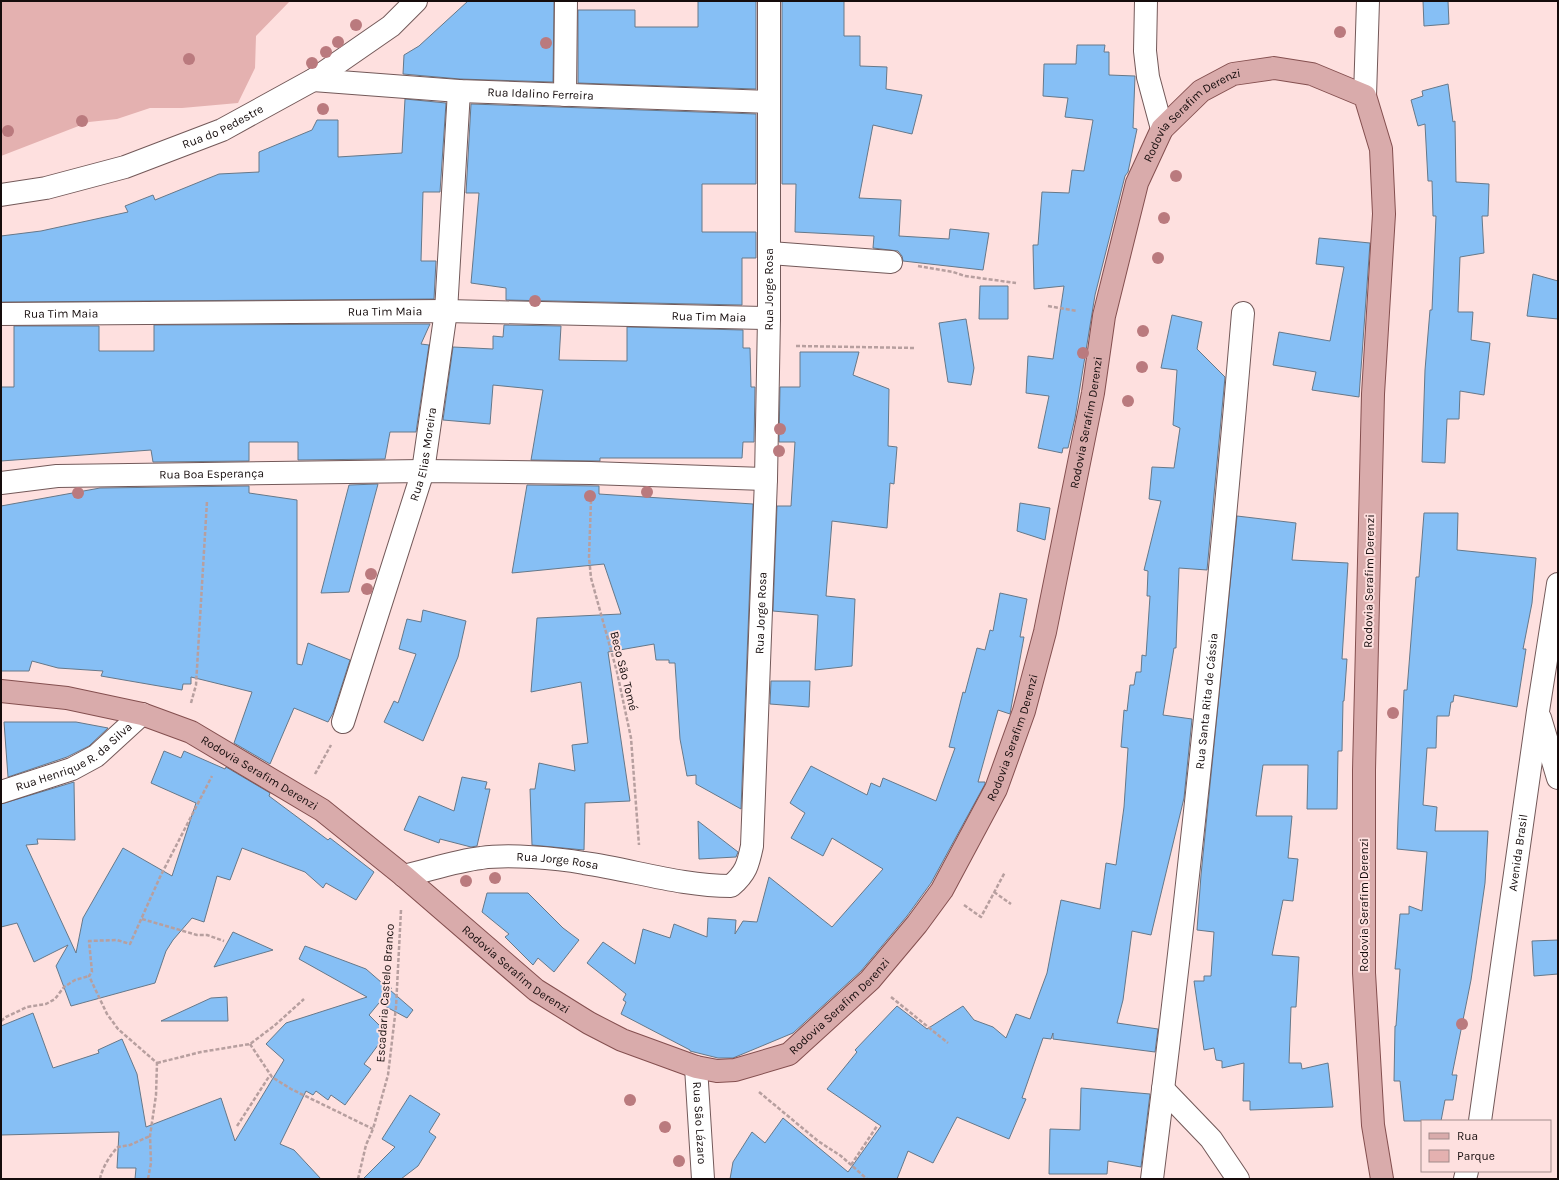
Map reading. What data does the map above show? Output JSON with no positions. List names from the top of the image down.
{
  "streets": {
    "main road": ["Rodovia Serafim Derenzi"],
    "street": [
      "Rua Idalino Ferreira",
      "Rua do Pedestre",
      "Rua Jorge Rosa",
      "Rua Tim Maia",
      "Rua Elias Moreira",
      "Rua Boa Esperança",
      "Rua Santa Rita de Cássia",
      "Rua Henrique R. da Silva",
      "Avenida Brasil",
      "Rua São Lázaro"
    ],
    "path": ["Beco São Tomé", "Escadaria Castelo Branco"]
  },
  "crossings": [
    ["Rua Idalino Ferreira", "Rua do Pedestre"],
    ["Rua Idalino Ferreira", "Rua Jorge Rosa"],
    ["Rua Idalino Ferreira", "Rua Elias Moreira"],
    ["Rodovia Serafim Derenzi", "Rua Jorge Rosa"],
    ["Rodovia Serafim Derenzi", "Rua Henrique R. da Silva"],
    ["Rodovia Serafim Derenzi", "Escadaria Castelo Branco"],
    ["Rodovia Serafim Derenzi", "Rua São Lázaro"],
    ["Rua Jorge Rosa", "Rua Tim Maia"],
    ["Rua Jorge Rosa", "Beco São Tomé"],
    ["Rua Jorge Rosa", "Escadaria Castelo Branco"],
    ["Rua Tim Maia", "Rua Elias Moreira"],
    ["Rua Elias Moreira", "Rua Boa Esperança"]
  ],
  "legend": ["Rua", "Parque"]
}
